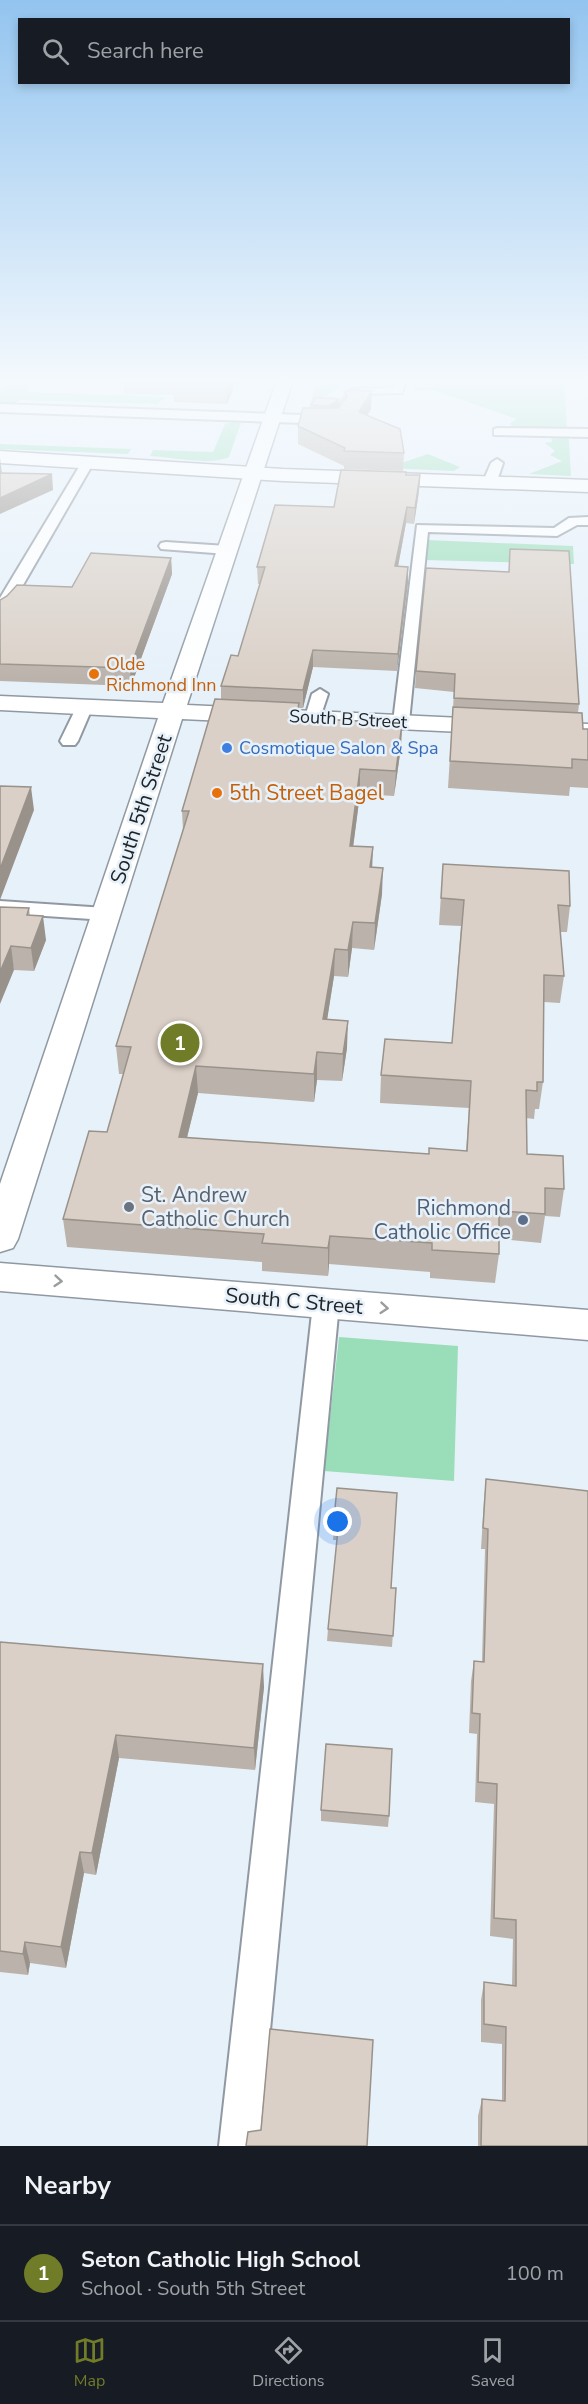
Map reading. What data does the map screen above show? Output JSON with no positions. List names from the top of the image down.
{
  "streets": {
    "street": ["South B Street", "South 5th Street", "South C Street"]
  },
  "crossings": [
    ["South B Street", "South 5th Street"]
  ],
  "one_way": ["South C Street"],
  "places": [
    "Olde Richmond Inn",
    "Cosmotique Salon & Spa",
    "5th Street Bagel",
    "St. Andrew Catholic Church",
    "Richmond Catholic Office"
  ],
  "page": {
    "search": "Search here",
    "pins": "1",
    "heading": "Nearby",
    "list": [
      {
        "mark": "1",
        "name": "Seton Catholic High School",
        "note": "School · South 5th Street",
        "value": "100 m"
      }
    ],
    "nav": ["Map", "Directions", "Saved"]
  }
}
